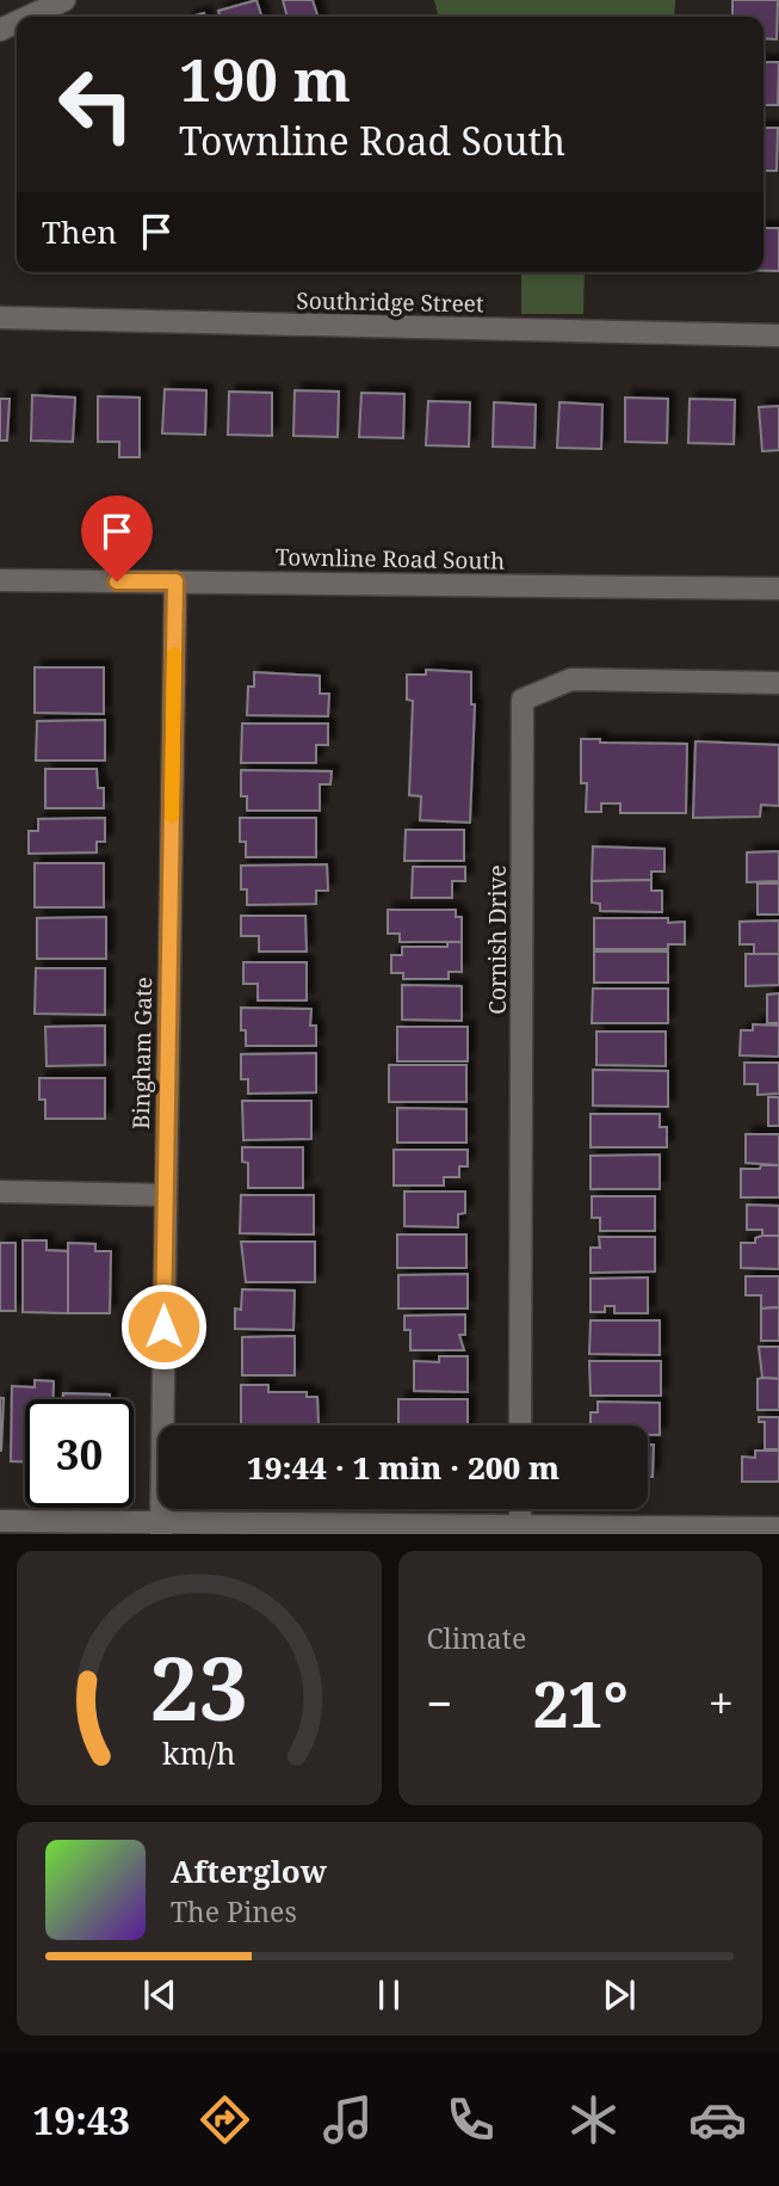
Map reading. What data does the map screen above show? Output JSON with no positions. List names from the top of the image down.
{
  "streets": {
    "street": [
      "Southridge Street",
      "Townline Road South",
      "Cornish Drive",
      "Bingham Gate"
    ]
  },
  "crossings": [
    ["Townline Road South", "Bingham Gate"]
  ],
  "page": {
    "turn": ["190 m", "Townline Road South"],
    "then": "Then",
    "limit": "30",
    "trip": "19:44 · 1 min · 200 m",
    "tile": "Climate",
    "heat": ["−", "21°", "+"],
    "song": ["Afterglow", "The Pines"],
    "tabs": "19:43",
    "gauge": ["23", "km/h"]
  }
}
